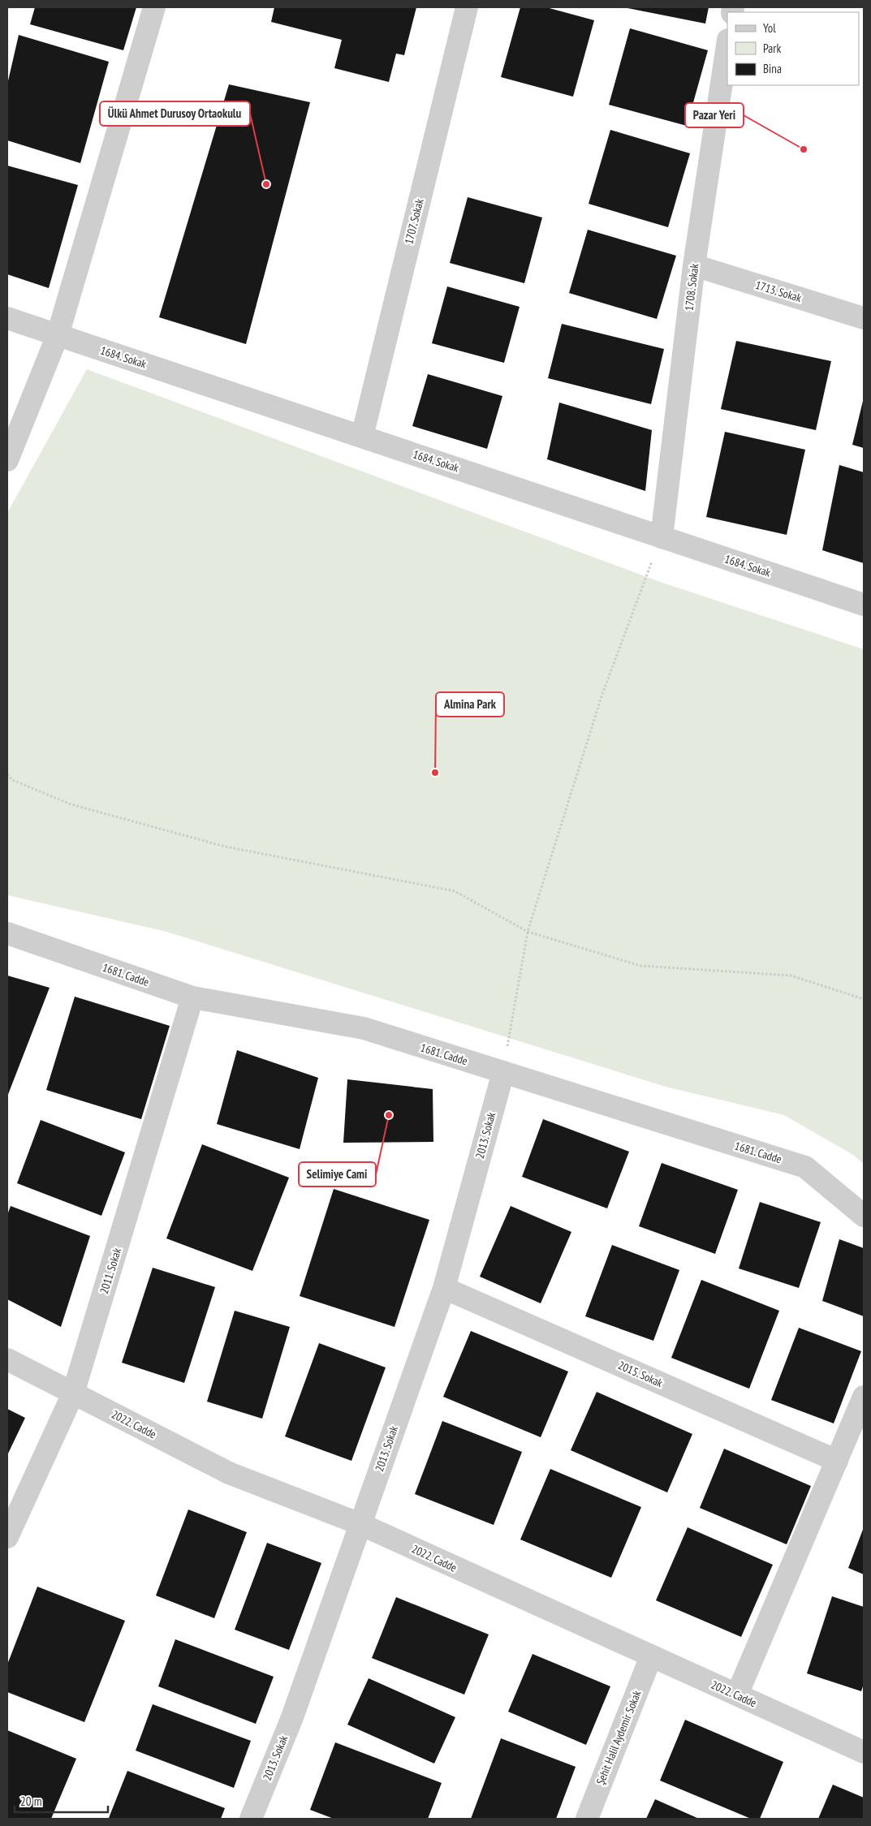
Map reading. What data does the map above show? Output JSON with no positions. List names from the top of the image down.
{
  "streets": {
    "street": [
      "1707. Sokak",
      "1708. Sokak",
      "1713. Sokak",
      "1684. Sokak",
      "1681. Cadde",
      "2013. Sokak",
      "2011. Sokak",
      "2015. Sokak",
      "2022. Cadde",
      "Şehit Halil Aydemir Sokak"
    ]
  },
  "crossings": [
    ["1707. Sokak", "1684. Sokak"],
    ["1708. Sokak", "1713. Sokak"],
    ["1708. Sokak", "1684. Sokak"],
    ["1681. Cadde", "2013. Sokak"],
    ["1681. Cadde", "2011. Sokak"],
    ["2013. Sokak", "2015. Sokak"],
    ["2013. Sokak", "2022. Cadde"],
    ["2011. Sokak", "2022. Cadde"],
    ["2022. Cadde", "Şehit Halil Aydemir Sokak"]
  ],
  "places": [
    "Pazar Yeri",
    "Ülkü Ahmet Durusoy Ortaokulu",
    "Almina Park",
    "Selimiye Cami"
  ],
  "legend": ["Yol", "Park", "Bina"],
  "scale_bar": "20 m"
}
